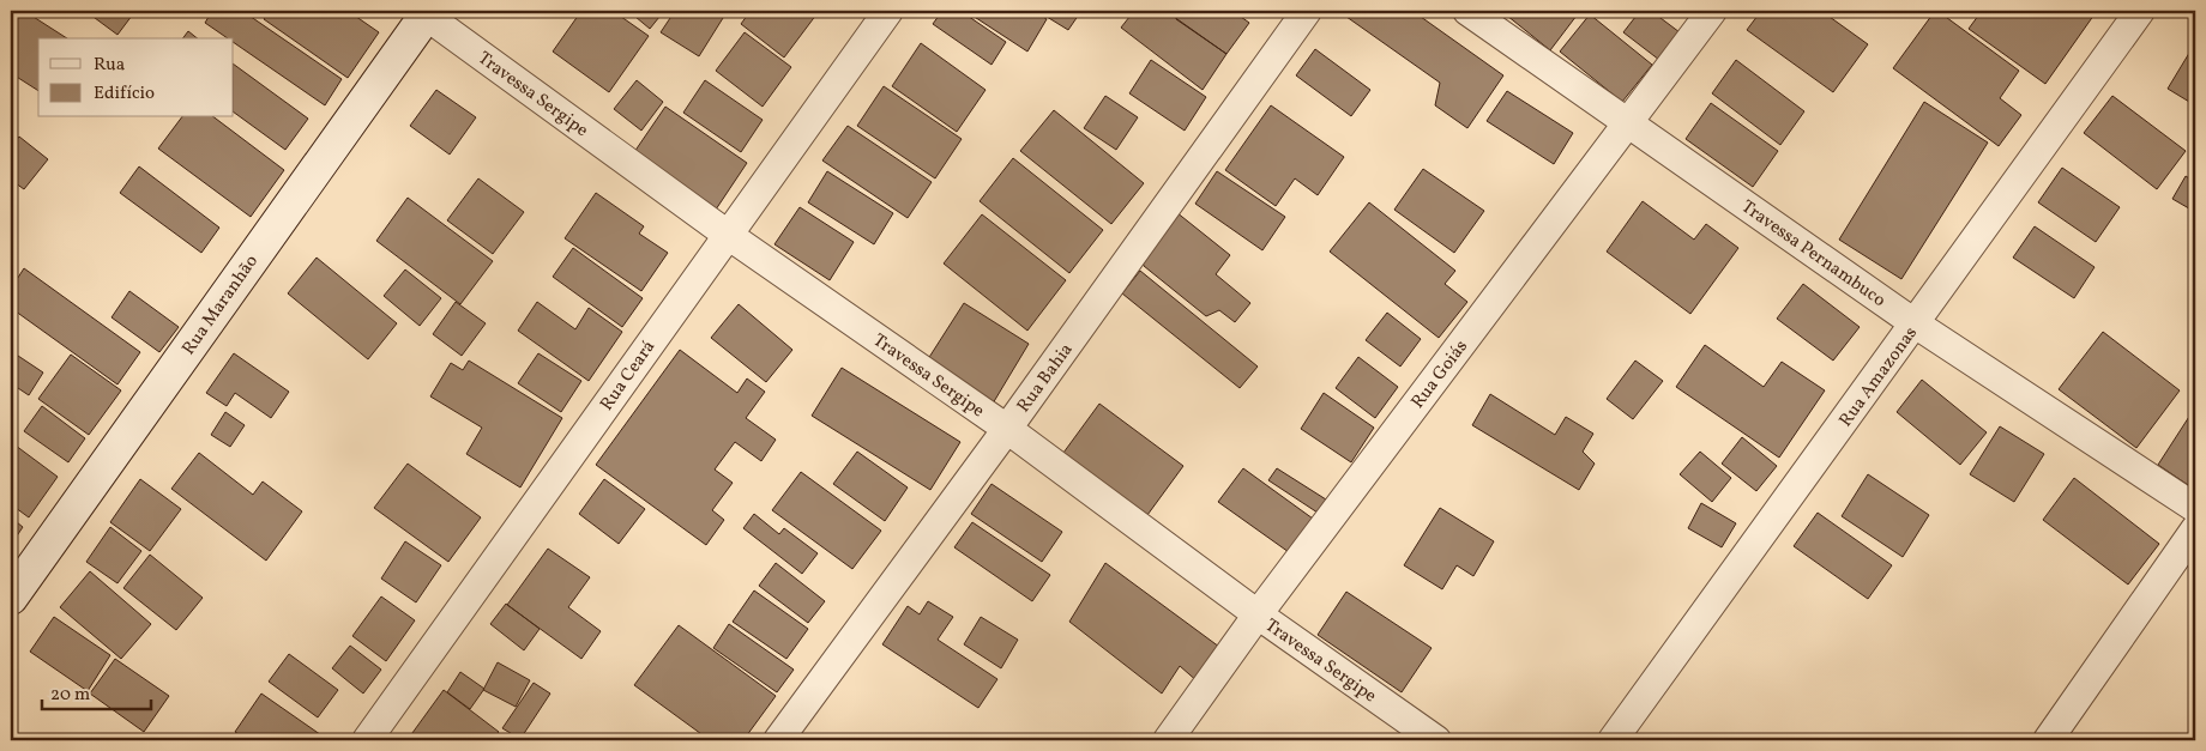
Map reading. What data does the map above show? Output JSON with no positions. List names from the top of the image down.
{
  "streets": {
    "street": [
      "Travessa Sergipe",
      "Travessa Pernambuco",
      "Rua Maranhão",
      "Rua Goiás",
      "Rua Ceará",
      "Rua Amazonas",
      "Rua Bahia"
    ]
  },
  "crossings": [
    ["Travessa Sergipe", "Rua Maranhão"],
    ["Travessa Sergipe", "Rua Goiás"],
    ["Travessa Sergipe", "Rua Ceará"],
    ["Travessa Sergipe", "Rua Bahia"],
    ["Travessa Pernambuco", "Rua Goiás"],
    ["Travessa Pernambuco", "Rua Amazonas"]
  ],
  "legend": ["Rua", "Edifício"],
  "scale_bar": "20 m"
}
